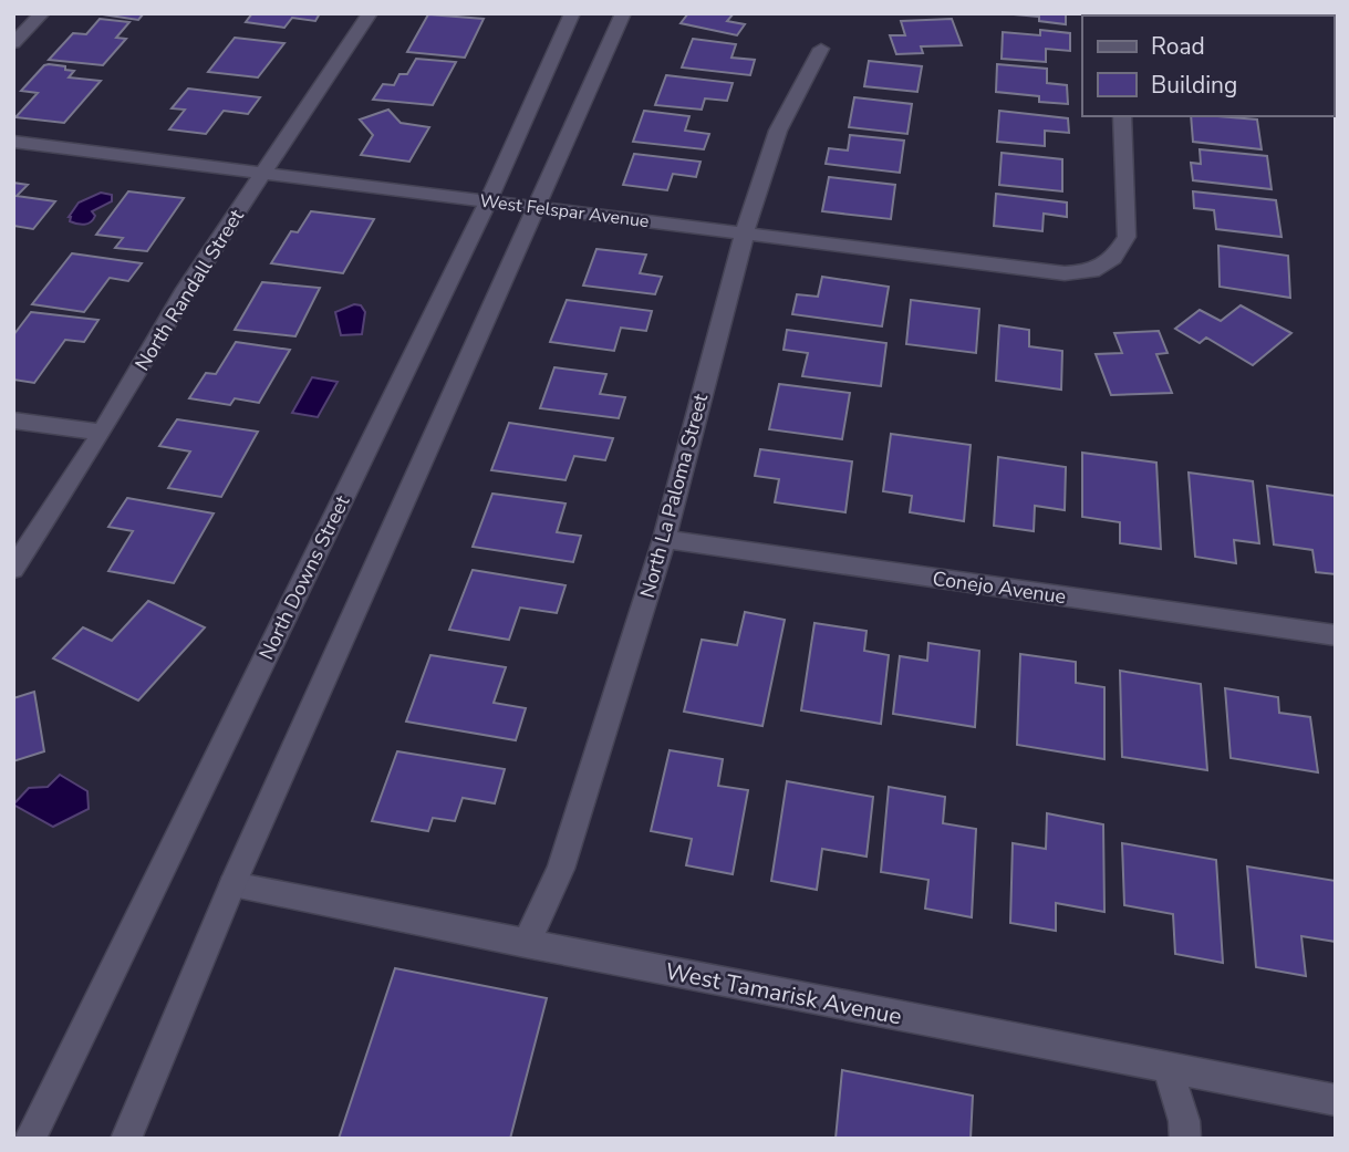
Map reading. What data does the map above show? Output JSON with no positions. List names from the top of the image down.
{
  "streets": {
    "street": [
      "West Felspar Avenue",
      "North Randall Street",
      "North La Paloma Street",
      "North Downs Street",
      "Conejo Avenue",
      "West Tamarisk Avenue"
    ]
  },
  "crossings": [
    ["West Felspar Avenue", "North Randall Street"],
    ["West Felspar Avenue", "North La Paloma Street"],
    ["West Felspar Avenue", "North Downs Street"],
    ["North La Paloma Street", "Conejo Avenue"],
    ["North La Paloma Street", "West Tamarisk Avenue"]
  ],
  "legend": ["Road", "Building"]
}
